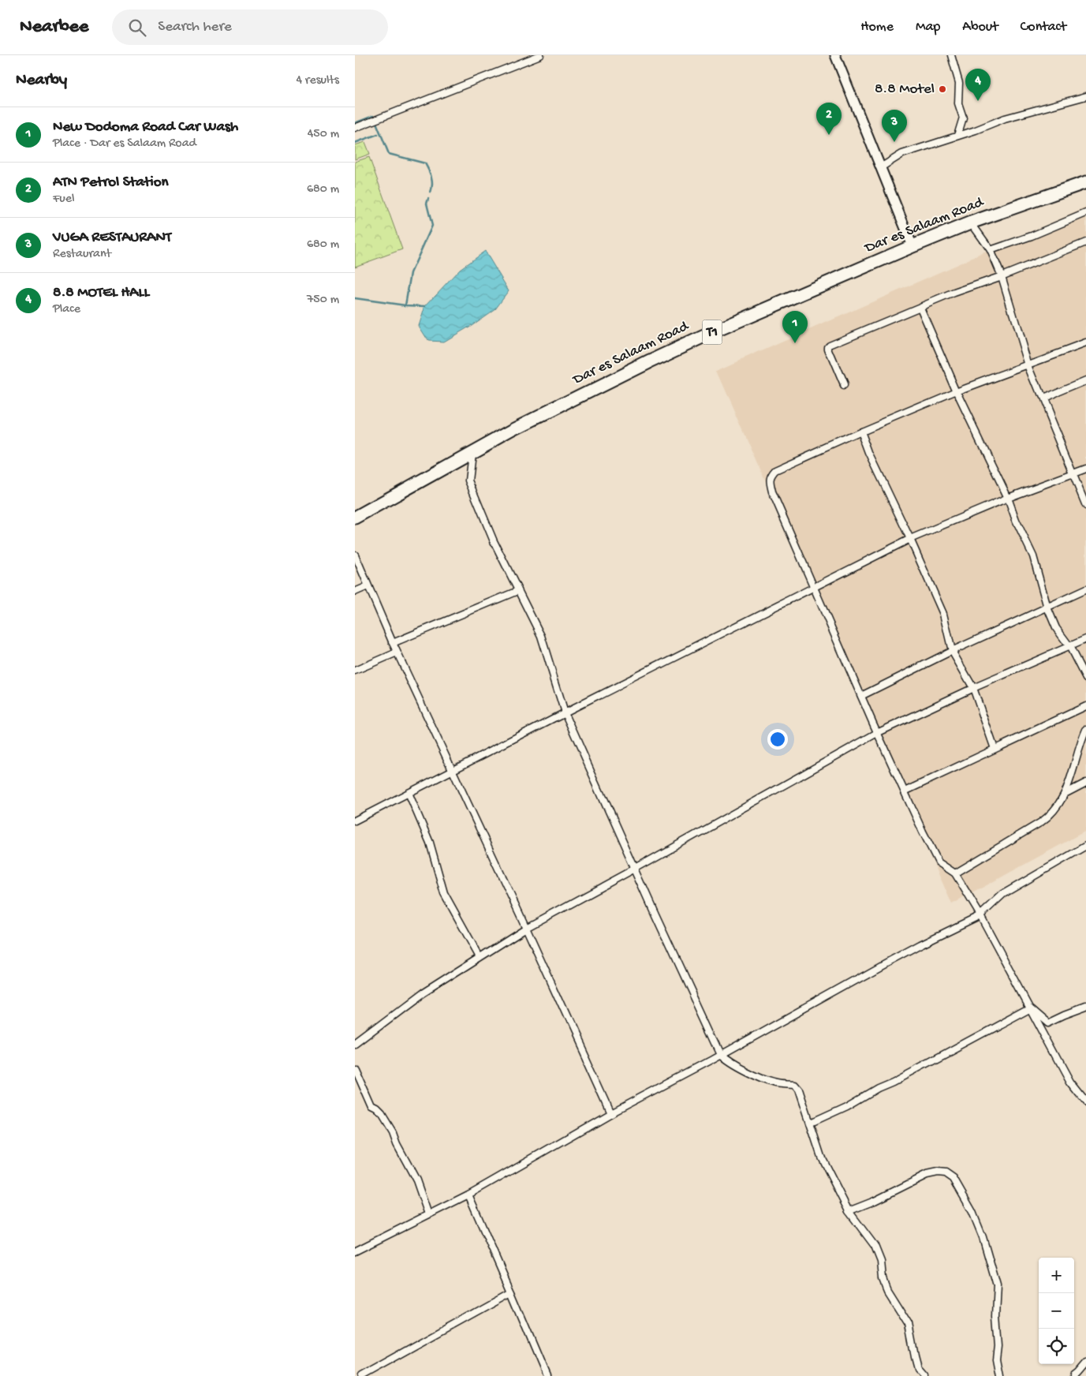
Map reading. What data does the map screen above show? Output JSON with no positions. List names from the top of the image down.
{
  "streets": {
    "highway": ["Dar es Salaam Road", "T1"]
  },
  "places": ["8.8 Motel"],
  "page": {
    "header": "Nearbee",
    "search": "Search here",
    "nav": [
      "Home",
      "Map",
      "About",
      "Contact"
    ],
    "heading": ["Nearby", "4 results"],
    "pins": [
      "4",
      "2",
      "3",
      "1"
    ],
    "list": [
      {
        "mark": "1",
        "name": "New Dodoma Road Car Wash",
        "note": "Place · Dar es Salaam Road",
        "value": "450 m"
      },
      {
        "mark": "2",
        "name": "ATN Petrol Station",
        "note": "Fuel",
        "value": "680 m"
      },
      {
        "mark": "3",
        "name": "VUGA RESTAURANT",
        "note": "Restaurant",
        "value": "680 m"
      },
      {
        "mark": "4",
        "name": "8.8 MOTEL HALL",
        "note": "Place",
        "value": "750 m"
      }
    ],
    "map_buttons": ["+", "−"]
  }
}
